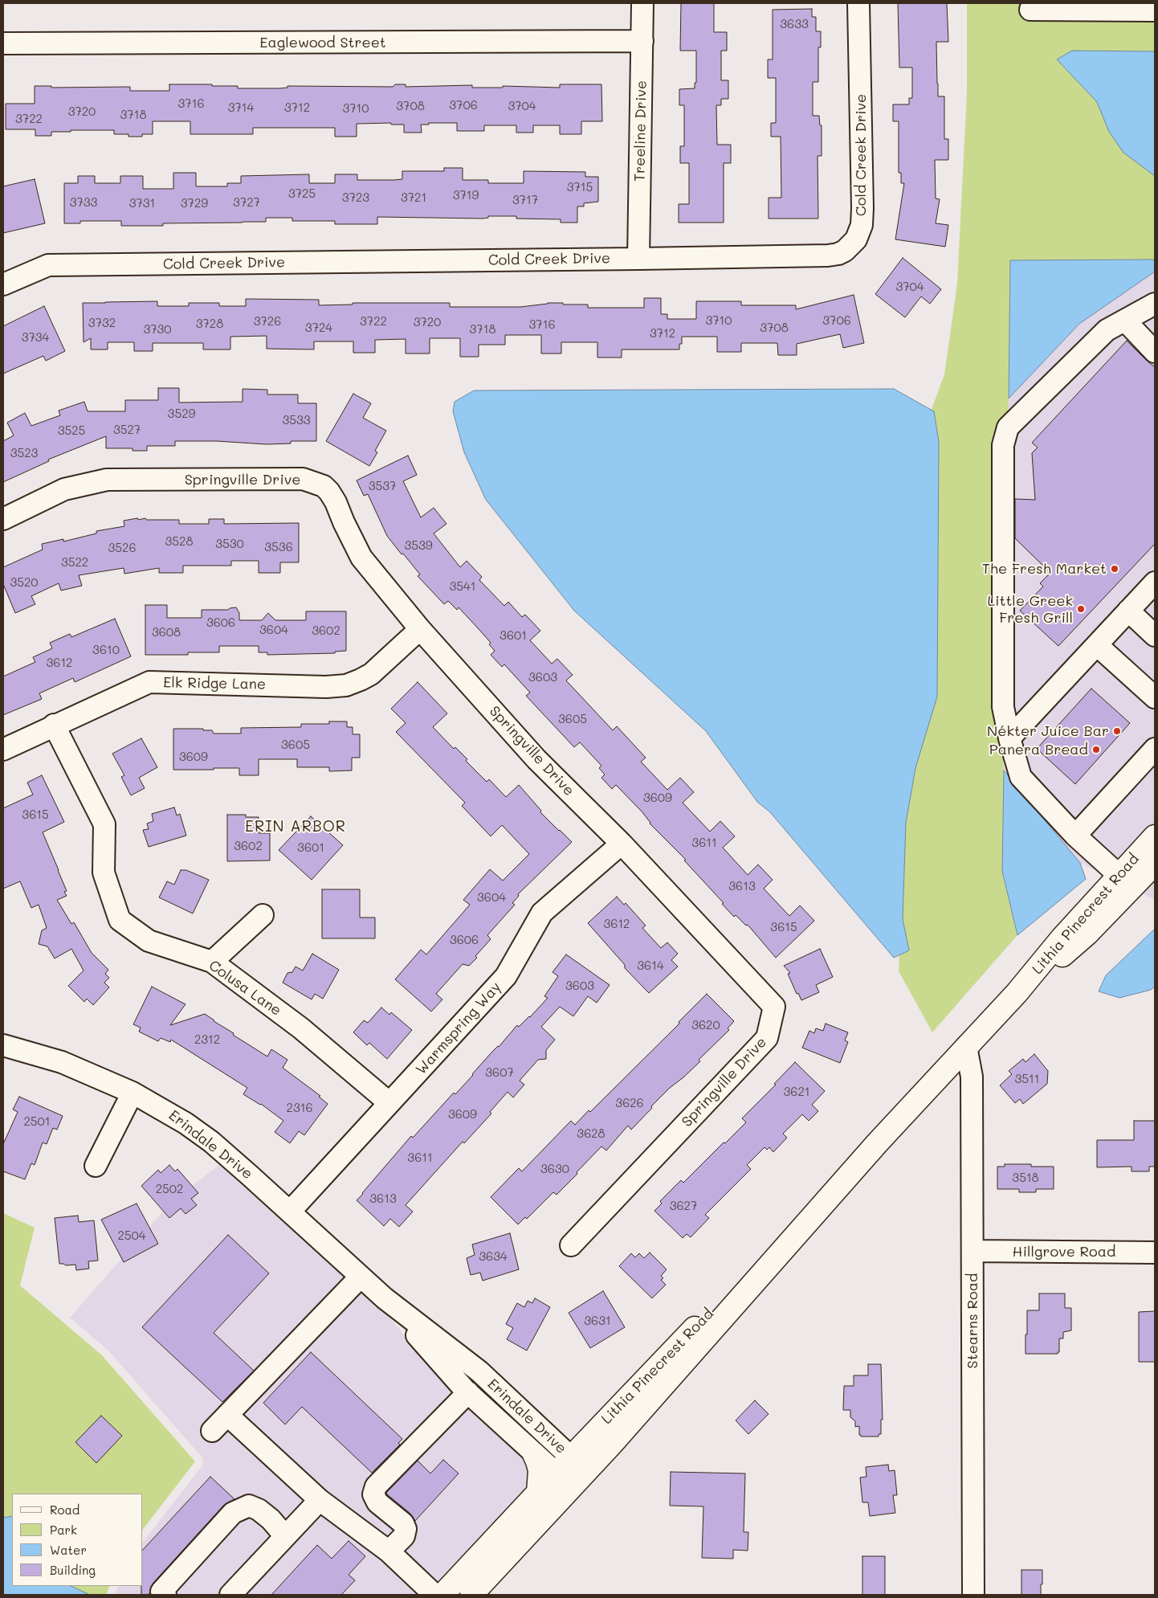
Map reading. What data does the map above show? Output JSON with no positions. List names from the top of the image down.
{
  "streets": {
    "main road": ["Lithia Pinecrest Road"],
    "street": [
      "Eaglewood Street",
      "Treeline Drive",
      "Cold Creek Drive",
      "Springville Drive",
      "Elk Ridge Lane",
      "Colusa Lane",
      "Warmspring Way",
      "Erindale Drive",
      "Hillgrove Road",
      "Stearns Road"
    ]
  },
  "crossings": [
    ["Eaglewood Street", "Treeline Drive"],
    ["Treeline Drive", "Cold Creek Drive"],
    ["Springville Drive", "Elk Ridge Lane"],
    ["Springville Drive", "Warmspring Way"],
    ["Elk Ridge Lane", "Colusa Lane"],
    ["Lithia Pinecrest Road", "Erindale Drive"],
    ["Lithia Pinecrest Road", "Stearns Road"],
    ["Colusa Lane", "Warmspring Way"],
    ["Warmspring Way", "Erindale Drive"],
    ["Hillgrove Road", "Stearns Road"]
  ],
  "districts": ["ERIN ARBOR"],
  "places": [
    "The Fresh Market",
    "Little Greek Fresh Grill",
    "Nékter Juice Bar",
    "Panera Bread"
  ],
  "house_numbers": [
    "3633",
    "3716",
    "3706",
    "3708",
    "3704",
    "3714",
    "3712",
    "3710",
    "3720",
    "3718",
    "3722",
    "3715",
    "3725",
    "3719",
    "3723",
    "3721",
    "3717",
    "3733",
    "3727",
    "3731",
    "3729",
    "3704",
    "3710",
    "3706",
    "3726",
    "3722",
    "3720",
    "3732",
    "3728",
    "3716",
    "3724",
    "3708",
    "3730",
    "3718",
    "3712",
    "3734",
    "3529",
    "3533",
    "3527",
    "3525",
    "3523",
    "3537",
    "3528",
    "3530",
    "3539",
    "3536",
    "3526",
    "3522",
    "3520",
    "3541",
    "3606",
    "3604",
    "3602",
    "3608",
    "3601",
    "3610",
    "3612",
    "3603",
    "3605",
    "3605",
    "3609",
    "3609",
    "3615",
    "3611",
    "3602",
    "3601",
    "3613",
    "3604",
    "3612",
    "3615",
    "3606",
    "3614",
    "3603",
    "3620",
    "2312",
    "3607",
    "3511",
    "3621",
    "3626",
    "2316",
    "3609",
    "2501",
    "3628",
    "3611",
    "3630",
    "3518",
    "2502",
    "3613",
    "3627",
    "2504",
    "3634",
    "3631"
  ],
  "legend": [
    "Road",
    "Park",
    "Water",
    "Building"
  ]
}
